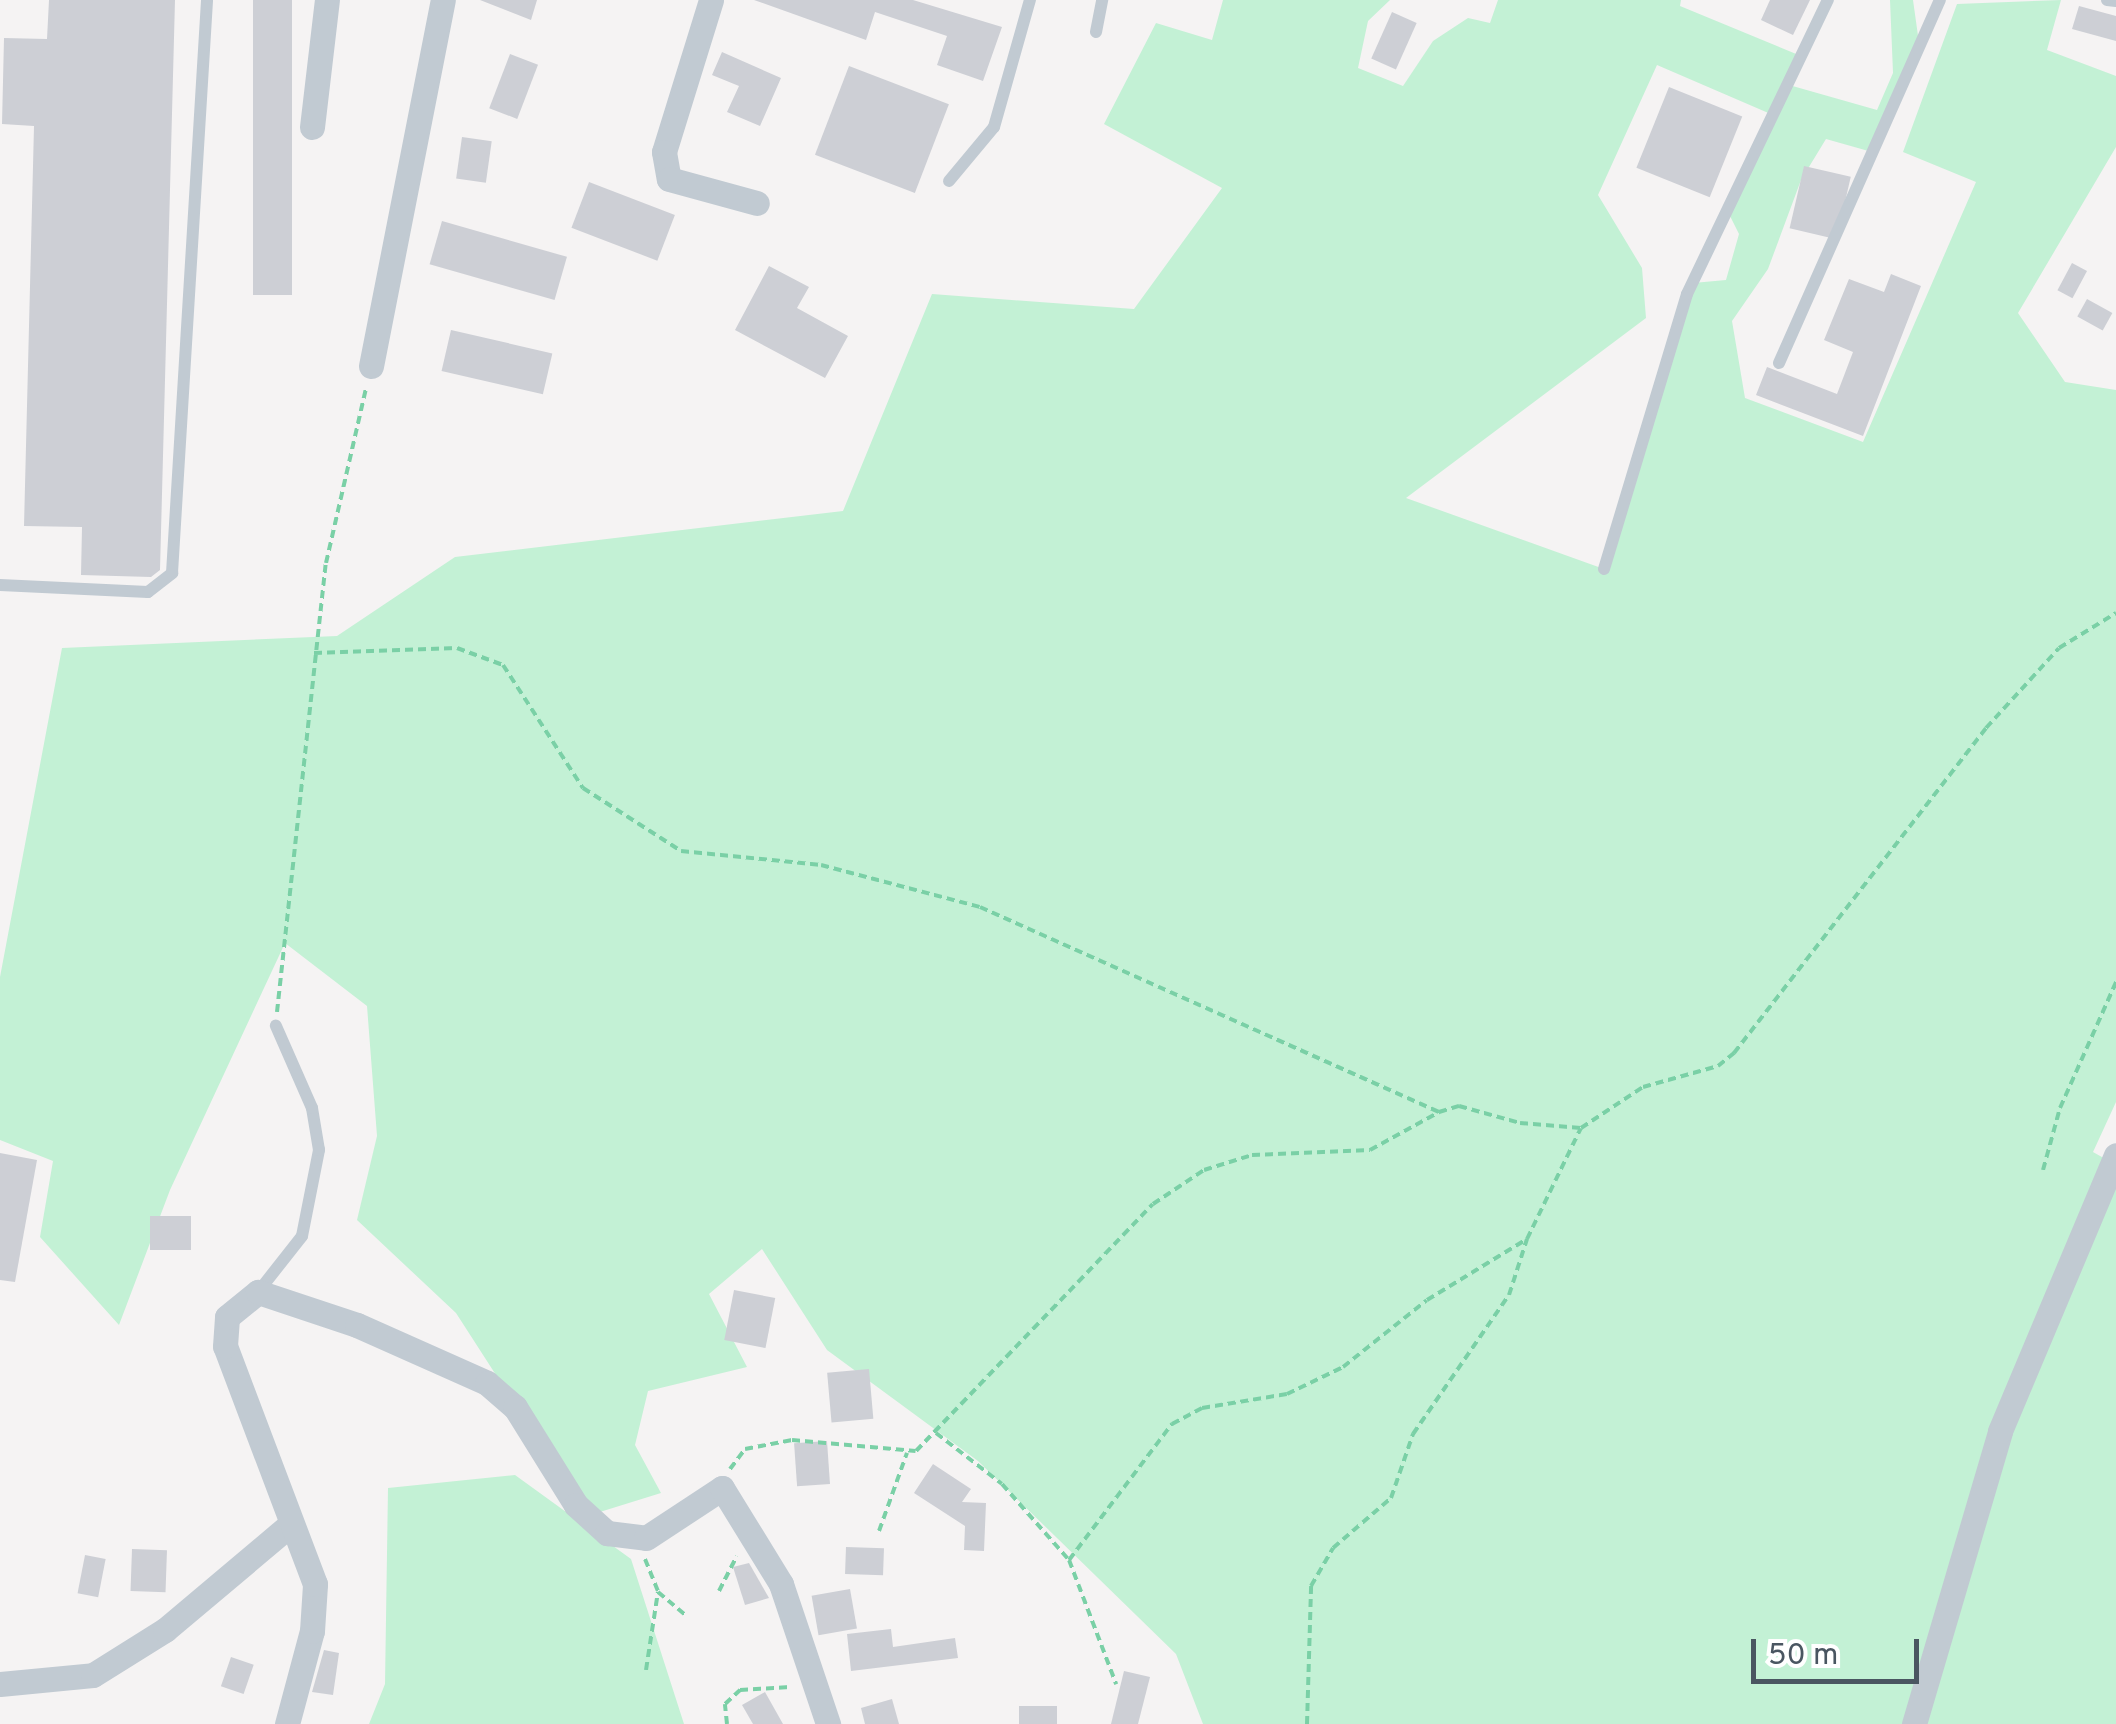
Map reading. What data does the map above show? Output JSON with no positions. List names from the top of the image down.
{
  "scale_bar": "50 m"
}
